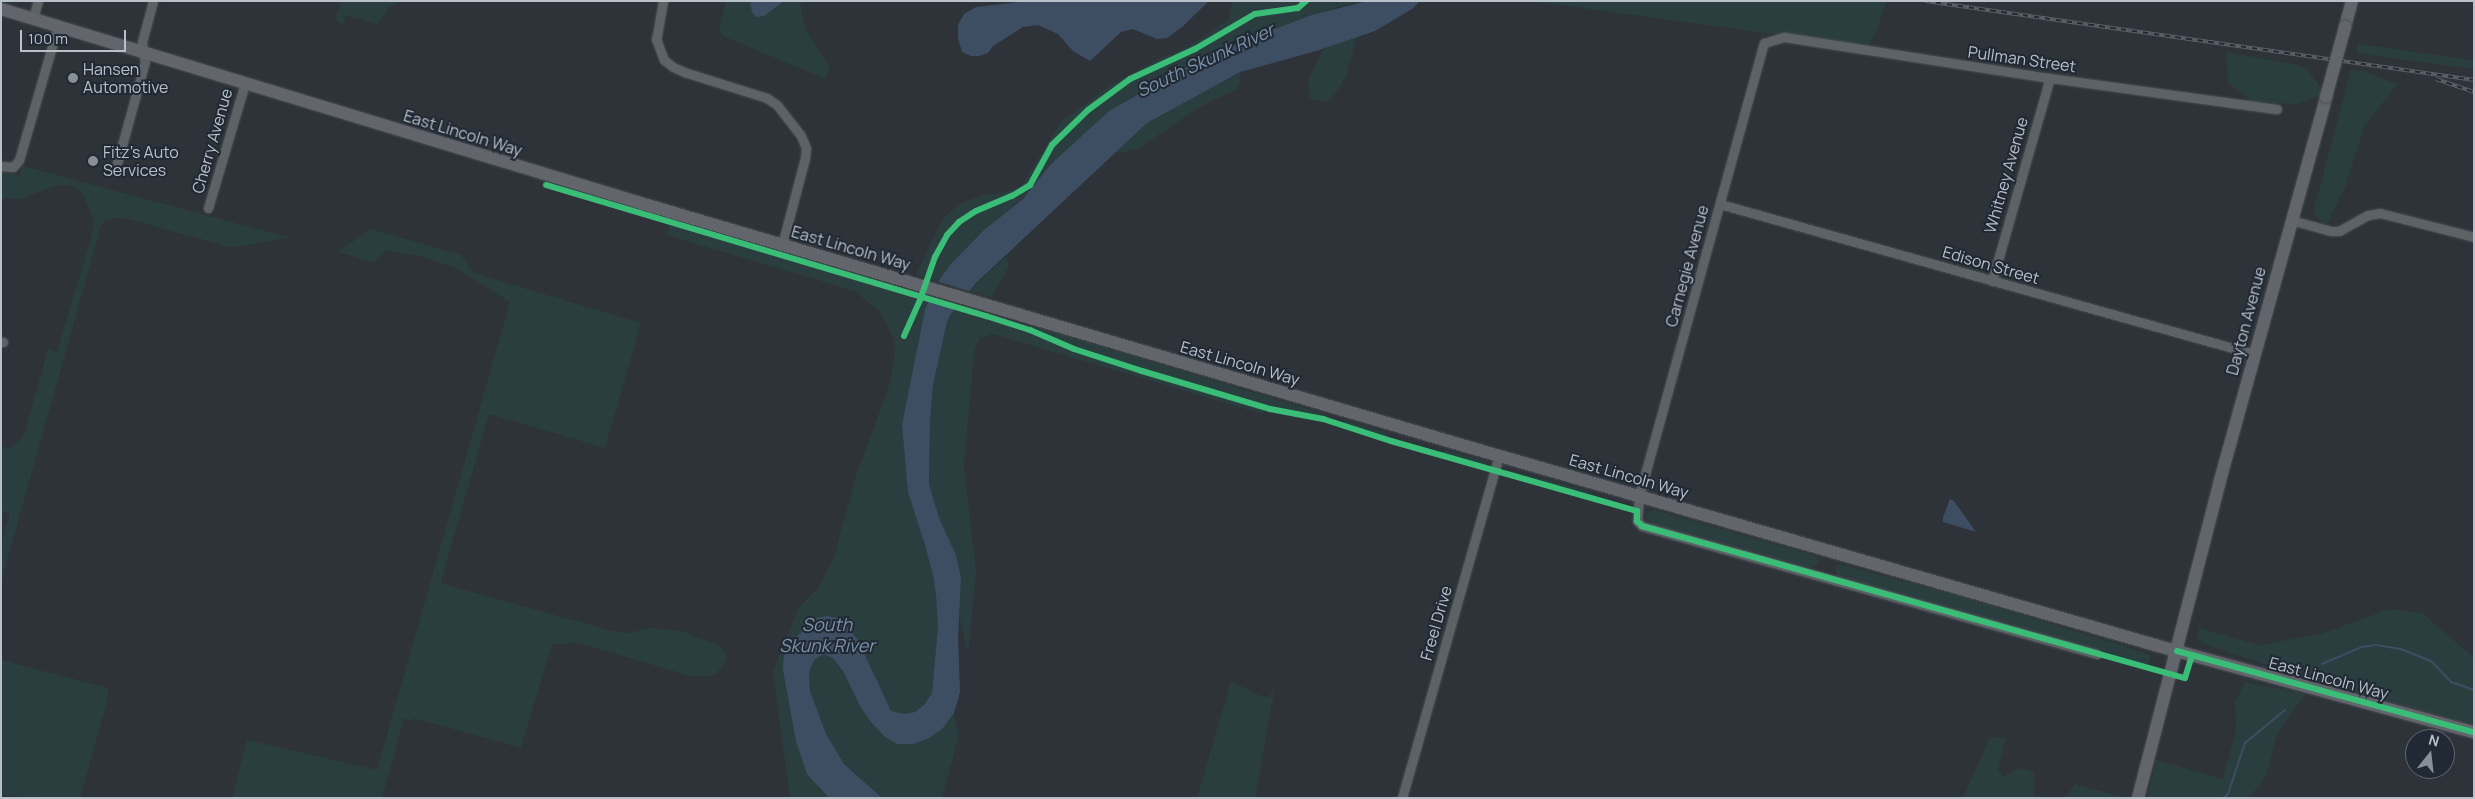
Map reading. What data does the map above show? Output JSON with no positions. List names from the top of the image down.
{
  "streets": {
    "main road": ["East Lincoln Way", "Dayton Avenue"],
    "street": [
      "Pullman Street",
      "Cherry Avenue",
      "Whitney Avenue",
      "Edison Street",
      "Carnegie Avenue",
      "Freel Drive"
    ]
  },
  "crossings": [
    ["Pullman Street", "Whitney Avenue"],
    ["Pullman Street", "Carnegie Avenue"],
    ["East Lincoln Way", "Cherry Avenue"],
    ["East Lincoln Way", "Carnegie Avenue"],
    ["East Lincoln Way", "Dayton Avenue"],
    ["East Lincoln Way", "Freel Drive"],
    ["Whitney Avenue", "Edison Street"],
    ["Edison Street", "Carnegie Avenue"],
    ["Edison Street", "Dayton Avenue"]
  ],
  "water": ["South Skunk River"],
  "places": ["Hansen Automotive", "Fitz's Auto Services"],
  "scale_bar": "100 m",
  "north": "top"
}
